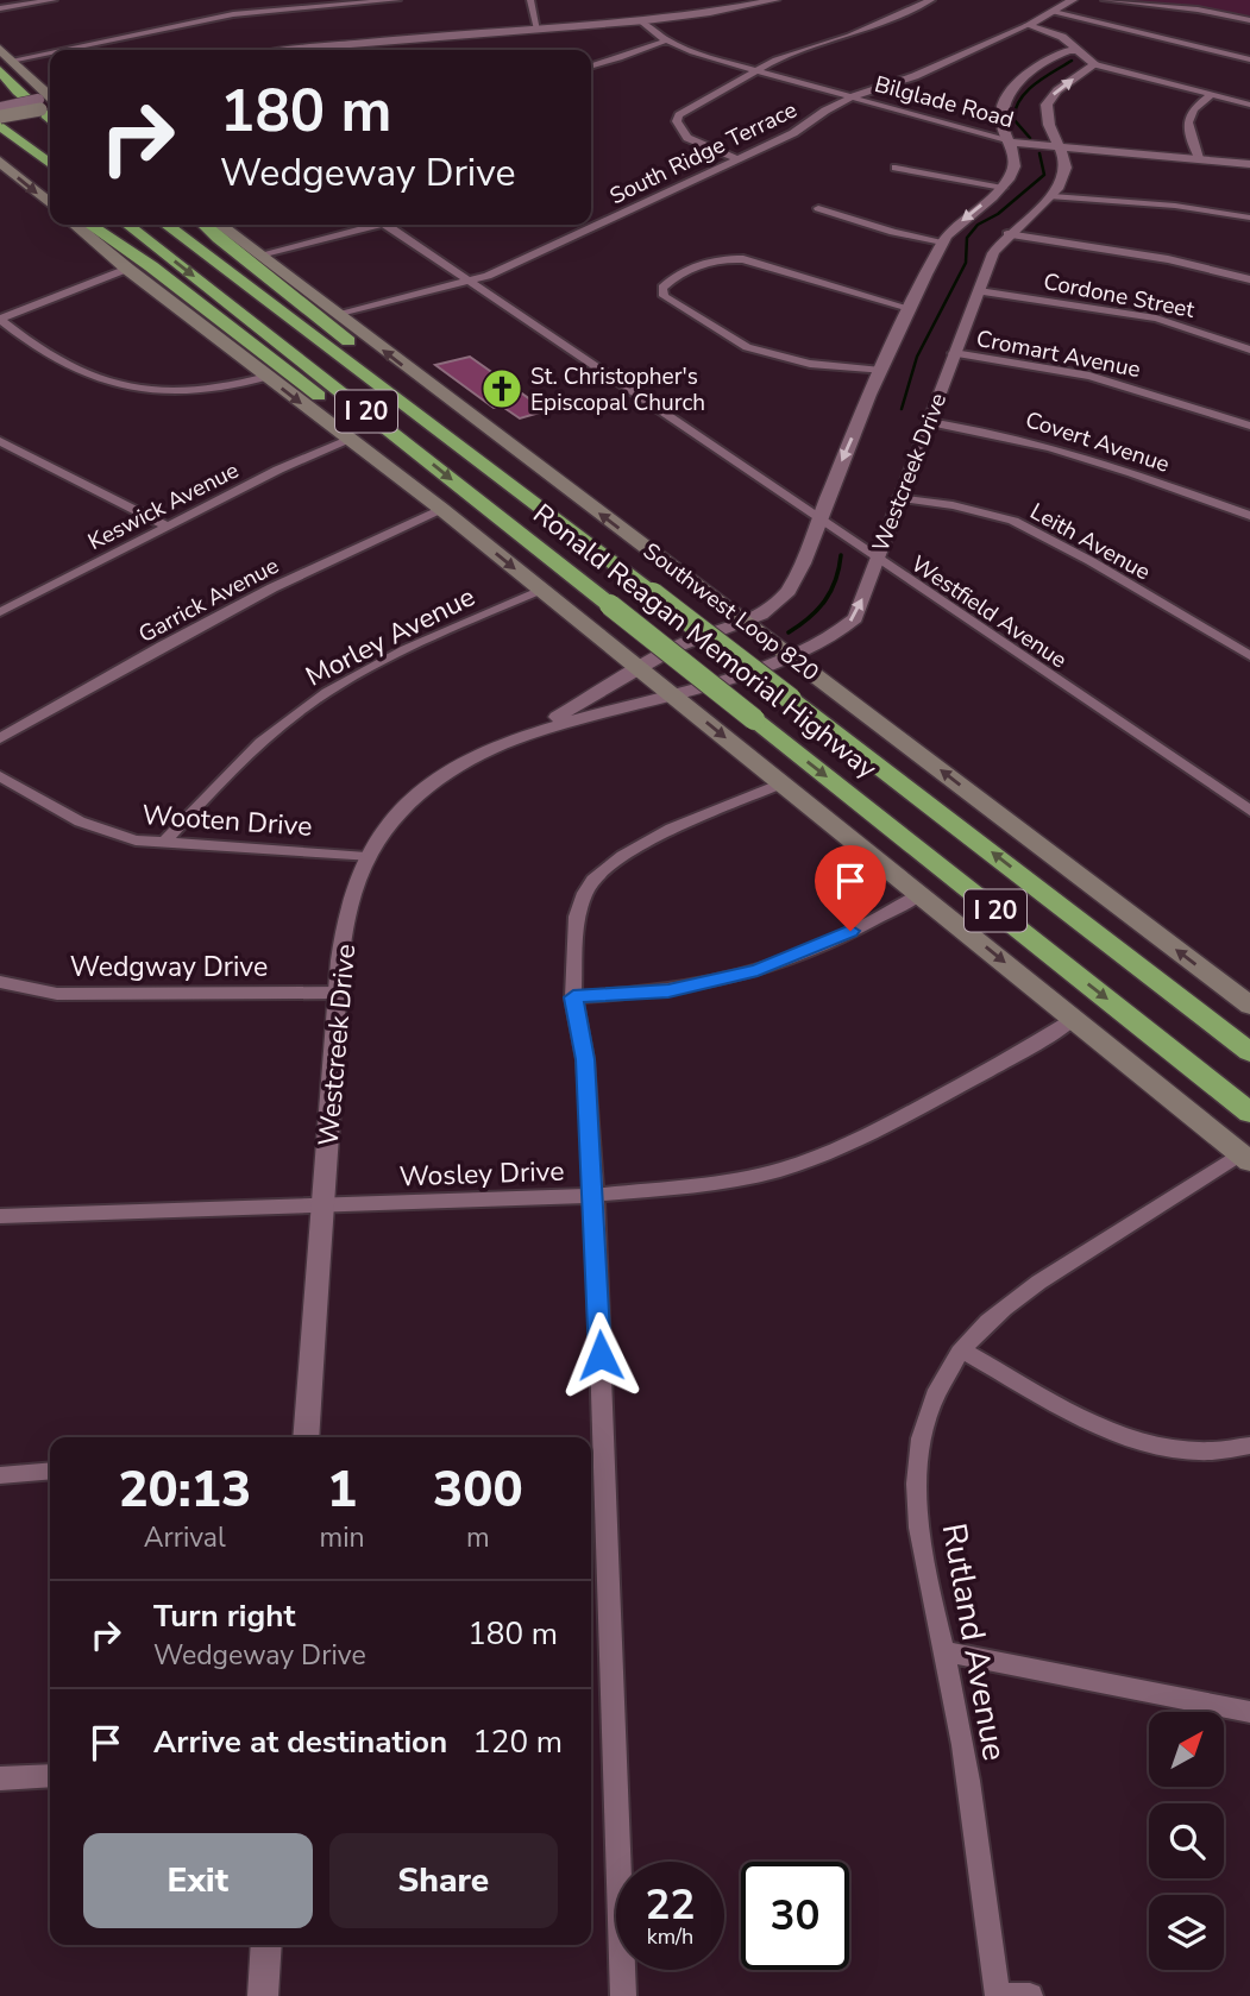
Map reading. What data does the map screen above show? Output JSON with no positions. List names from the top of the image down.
{
  "streets": {
    "highway": ["I 20", "Ronald Reagan Memorial Highway"],
    "main road": ["Southwest Loop 820"],
    "street": [
      "Bilglade Road",
      "South Ridge Terrace",
      "Cordone Street",
      "Cromart Avenue",
      "Covert Avenue",
      "Westcreek Drive",
      "Keswick Avenue",
      "Leith Avenue",
      "Garrick Avenue",
      "Westfield Avenue",
      "Morley Avenue",
      "Wooten Drive",
      "Wedgway Drive",
      "Wosley Drive",
      "Rutland Avenue"
    ]
  },
  "crossings": [
    ["Bilglade Road", "South Ridge Terrace"],
    ["South Ridge Terrace", "Southwest Loop 820"],
    ["South Ridge Terrace", "Westfield Avenue"],
    ["Cordone Street", "Westcreek Drive"],
    ["Cromart Avenue", "Westcreek Drive"],
    ["Covert Avenue", "Westcreek Drive"],
    ["Westcreek Drive", "Leith Avenue"],
    ["Westcreek Drive", "Southwest Loop 820"],
    ["Westcreek Drive", "Westfield Avenue"],
    ["Westcreek Drive", "Wooten Drive"],
    ["Westcreek Drive", "Wedgway Drive"],
    ["Westcreek Drive", "Wosley Drive"],
    ["Morley Avenue", "Wooten Drive"]
  ],
  "places": {
    "church": ["St. Christopher's Episcopal Church"]
  },
  "north": "top right",
  "page": {
    "turn": ["180 m", "Wedgeway Drive"],
    "eta": [
      "20:13",
      "Arrival",
      "1",
      "min",
      "300",
      "m"
    ],
    "list": [
      {
        "name": "Turn right",
        "note": "Wedgeway Drive",
        "value": "180 m"
      },
      {
        "name": "Arrive at destination",
        "value": "120 m"
      }
    ],
    "buttons": ["Exit", "Share"],
    "speed": "22 km/h",
    "limit": "30"
  }
}
